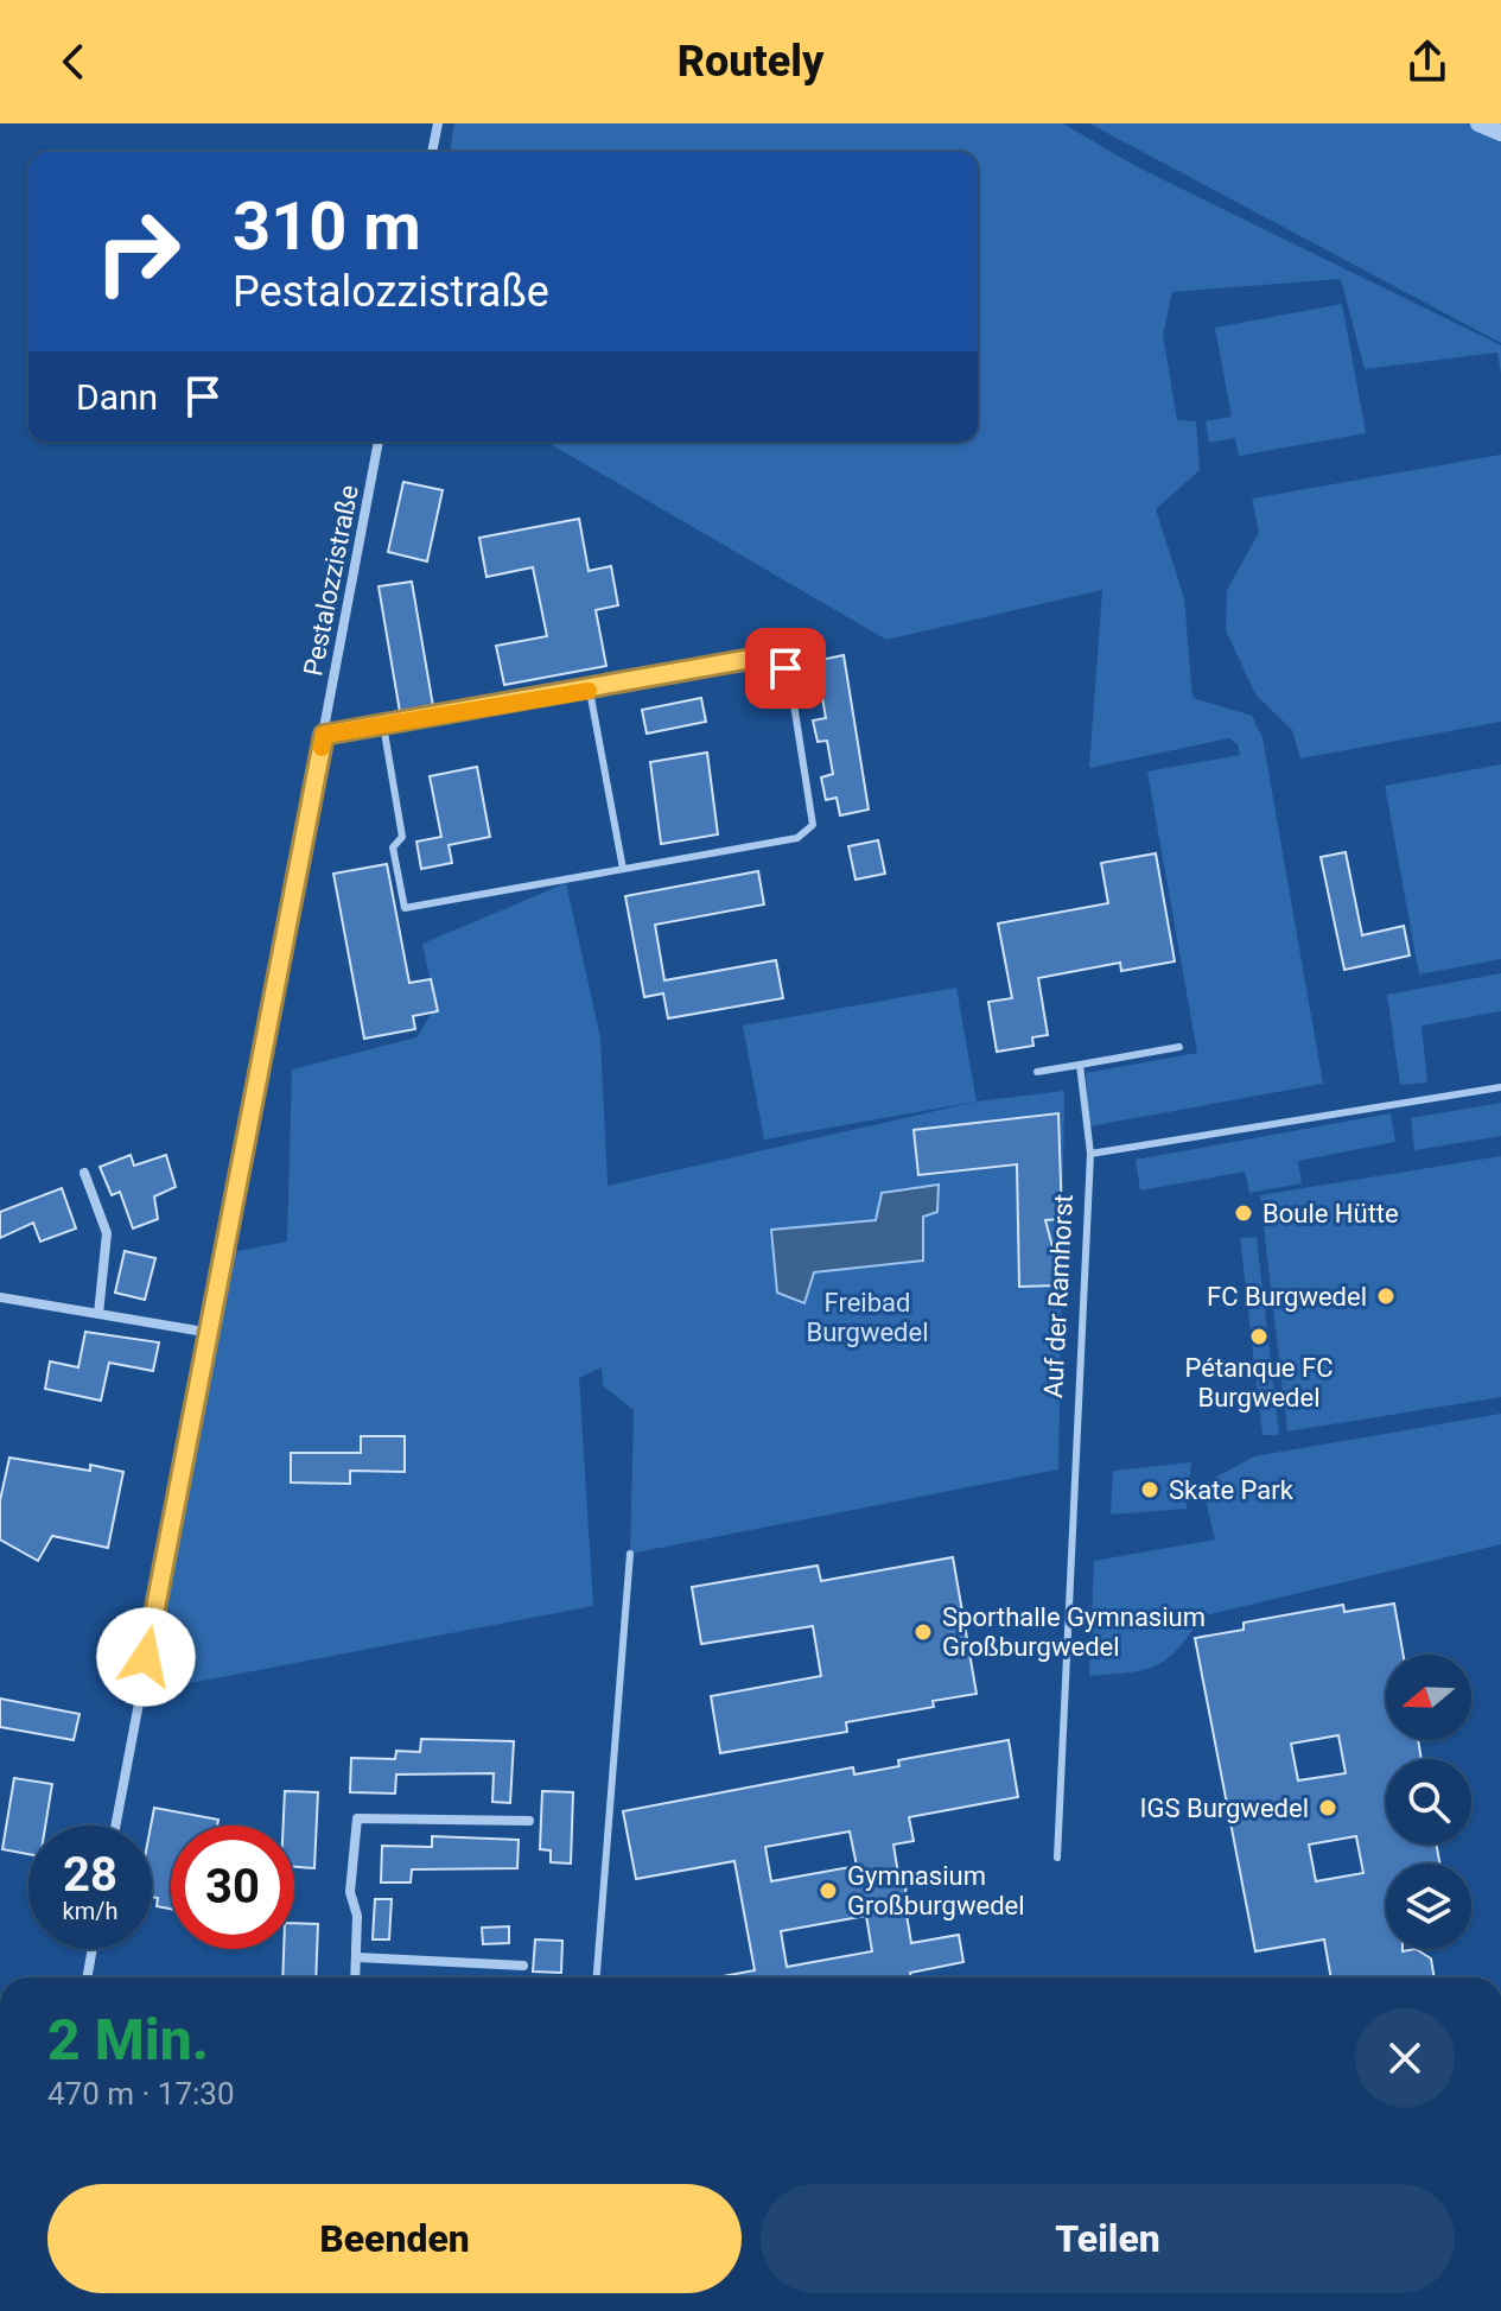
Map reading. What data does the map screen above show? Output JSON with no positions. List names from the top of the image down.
{
  "streets": {
    "street": ["Pestalozzistraße"],
    "lane": ["Auf der Ramhorst"]
  },
  "parks": ["Freibad Burgwedel"],
  "places": [
    "Boule Hütte",
    "FC Burgwedel",
    "Pétanque FC Burgwedel",
    "Skate Park",
    "Sporthalle Gymnasium Großburgwedel",
    "IGS Burgwedel",
    "Gymnasium Großburgwedel"
  ],
  "north": "left",
  "page": {
    "header": "Routely",
    "turn": ["310 m", "Pestalozzistraße"],
    "then": "Dann",
    "speed": "28 km/h",
    "limit": "30",
    "heading": ["2 Min.", "470 m · 17:30"],
    "buttons": ["Beenden", "Teilen"]
  }
}
